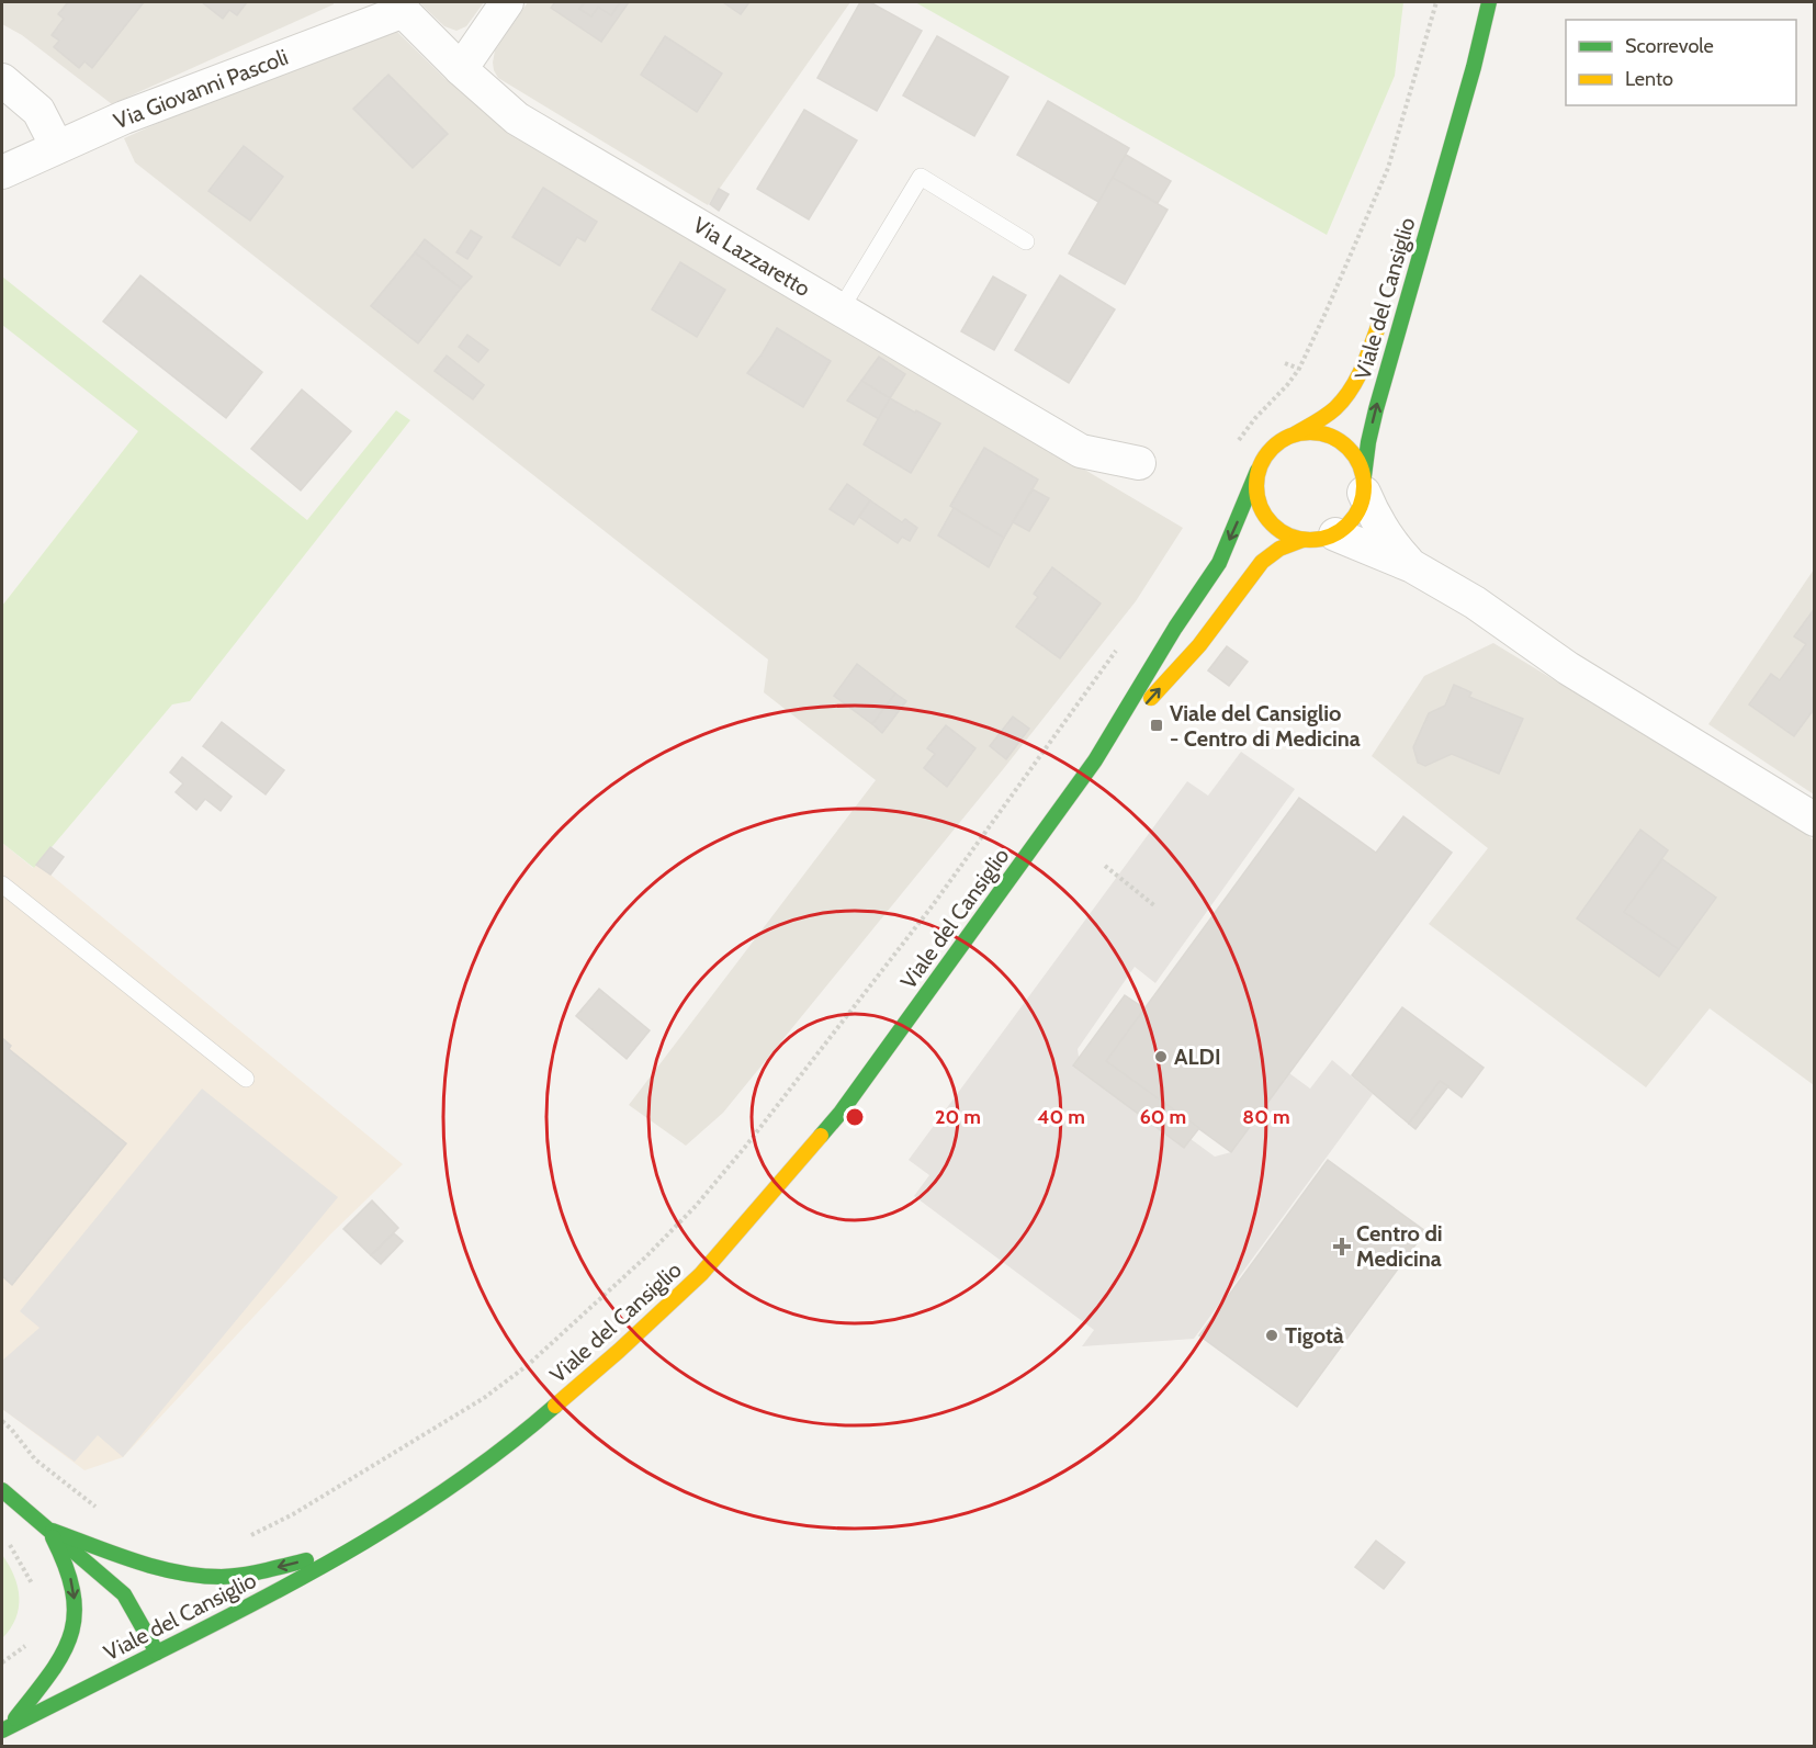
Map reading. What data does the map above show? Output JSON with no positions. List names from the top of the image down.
{
  "streets": {
    "main road": ["Viale del Cansiglio"],
    "street": ["Via Giovanni Pascoli", "Via Lazzaretto"]
  },
  "crossings": [
    ["Via Giovanni Pascoli", "Via Lazzaretto"]
  ],
  "places": {
    "transit": ["Viale del Cansiglio - Centro di Medicina"],
    "other": ["ALDI", "Tigotà"],
    "health": ["Centro di Medicina"]
  },
  "legend": ["Scorrevole", "Lento"],
  "rings": [
    "20 m",
    "40 m",
    "60 m",
    "80 m"
  ]
}
